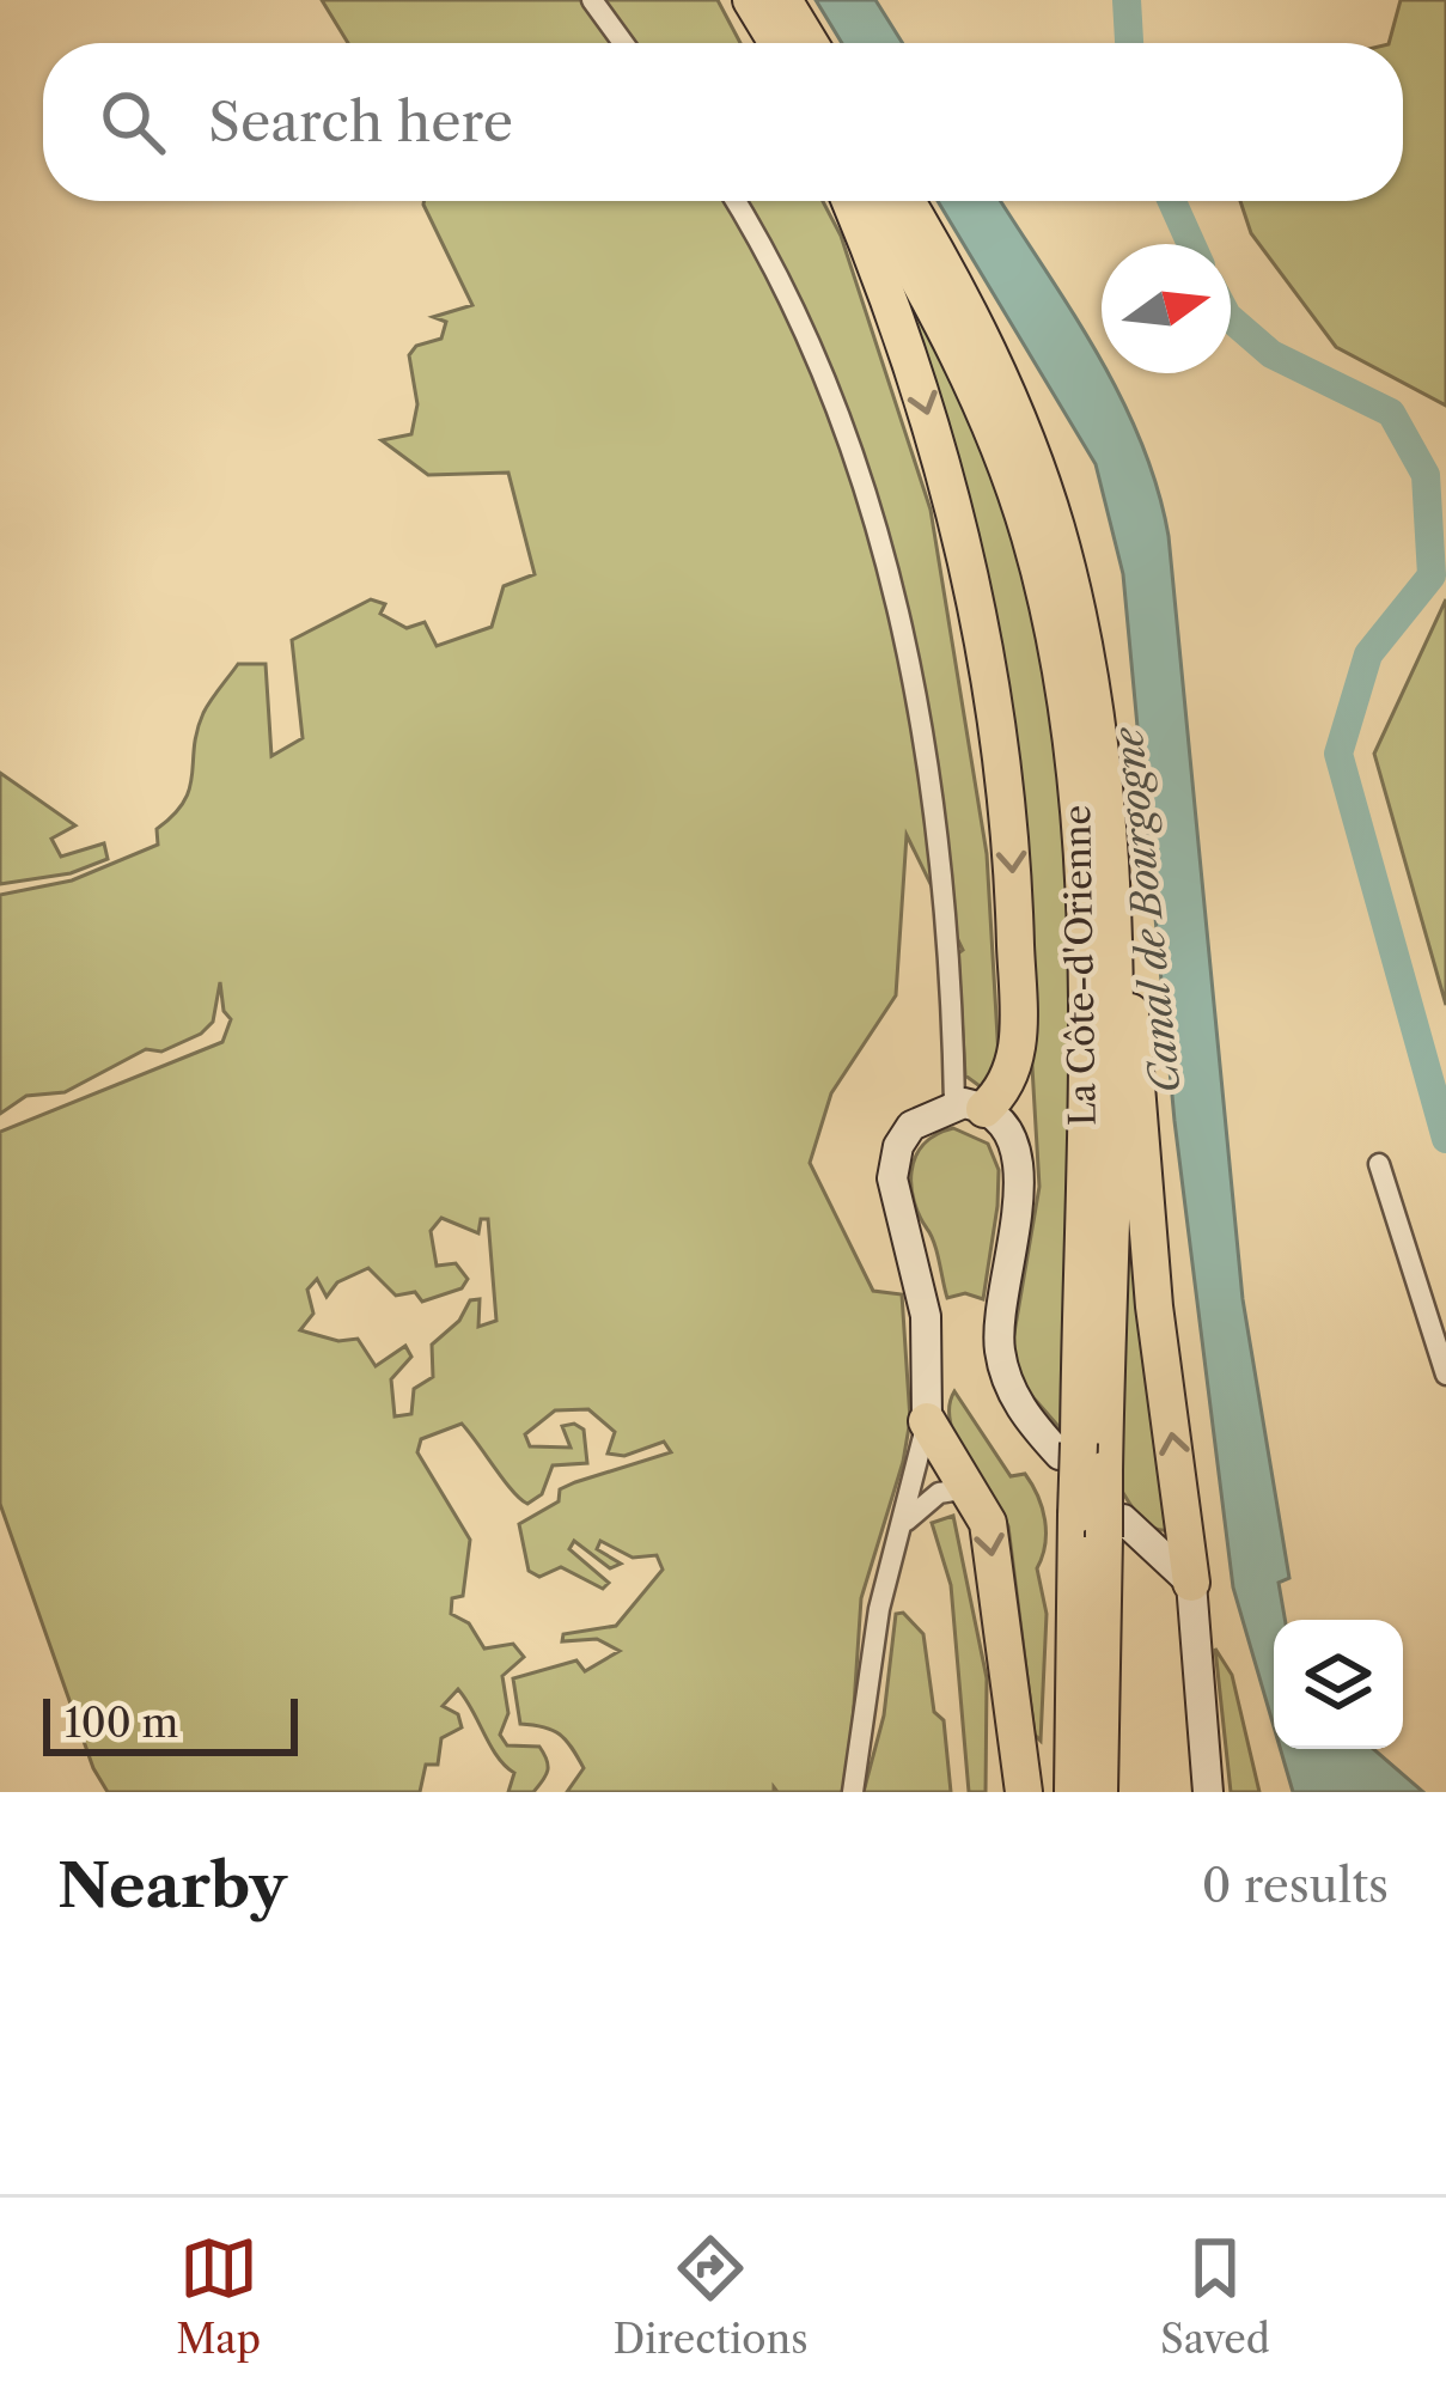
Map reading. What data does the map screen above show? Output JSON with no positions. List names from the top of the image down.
{
  "streets": {
    "highway": ["La Côte-d'Orienne"]
  },
  "water": ["Canal de Bourgogne"],
  "scale_bar": "100 m",
  "north": "right",
  "page": {
    "search": "Search here",
    "scale": "100 m",
    "heading": ["Nearby", "0 results"],
    "nav": ["Map", "Directions", "Saved"]
  }
}
